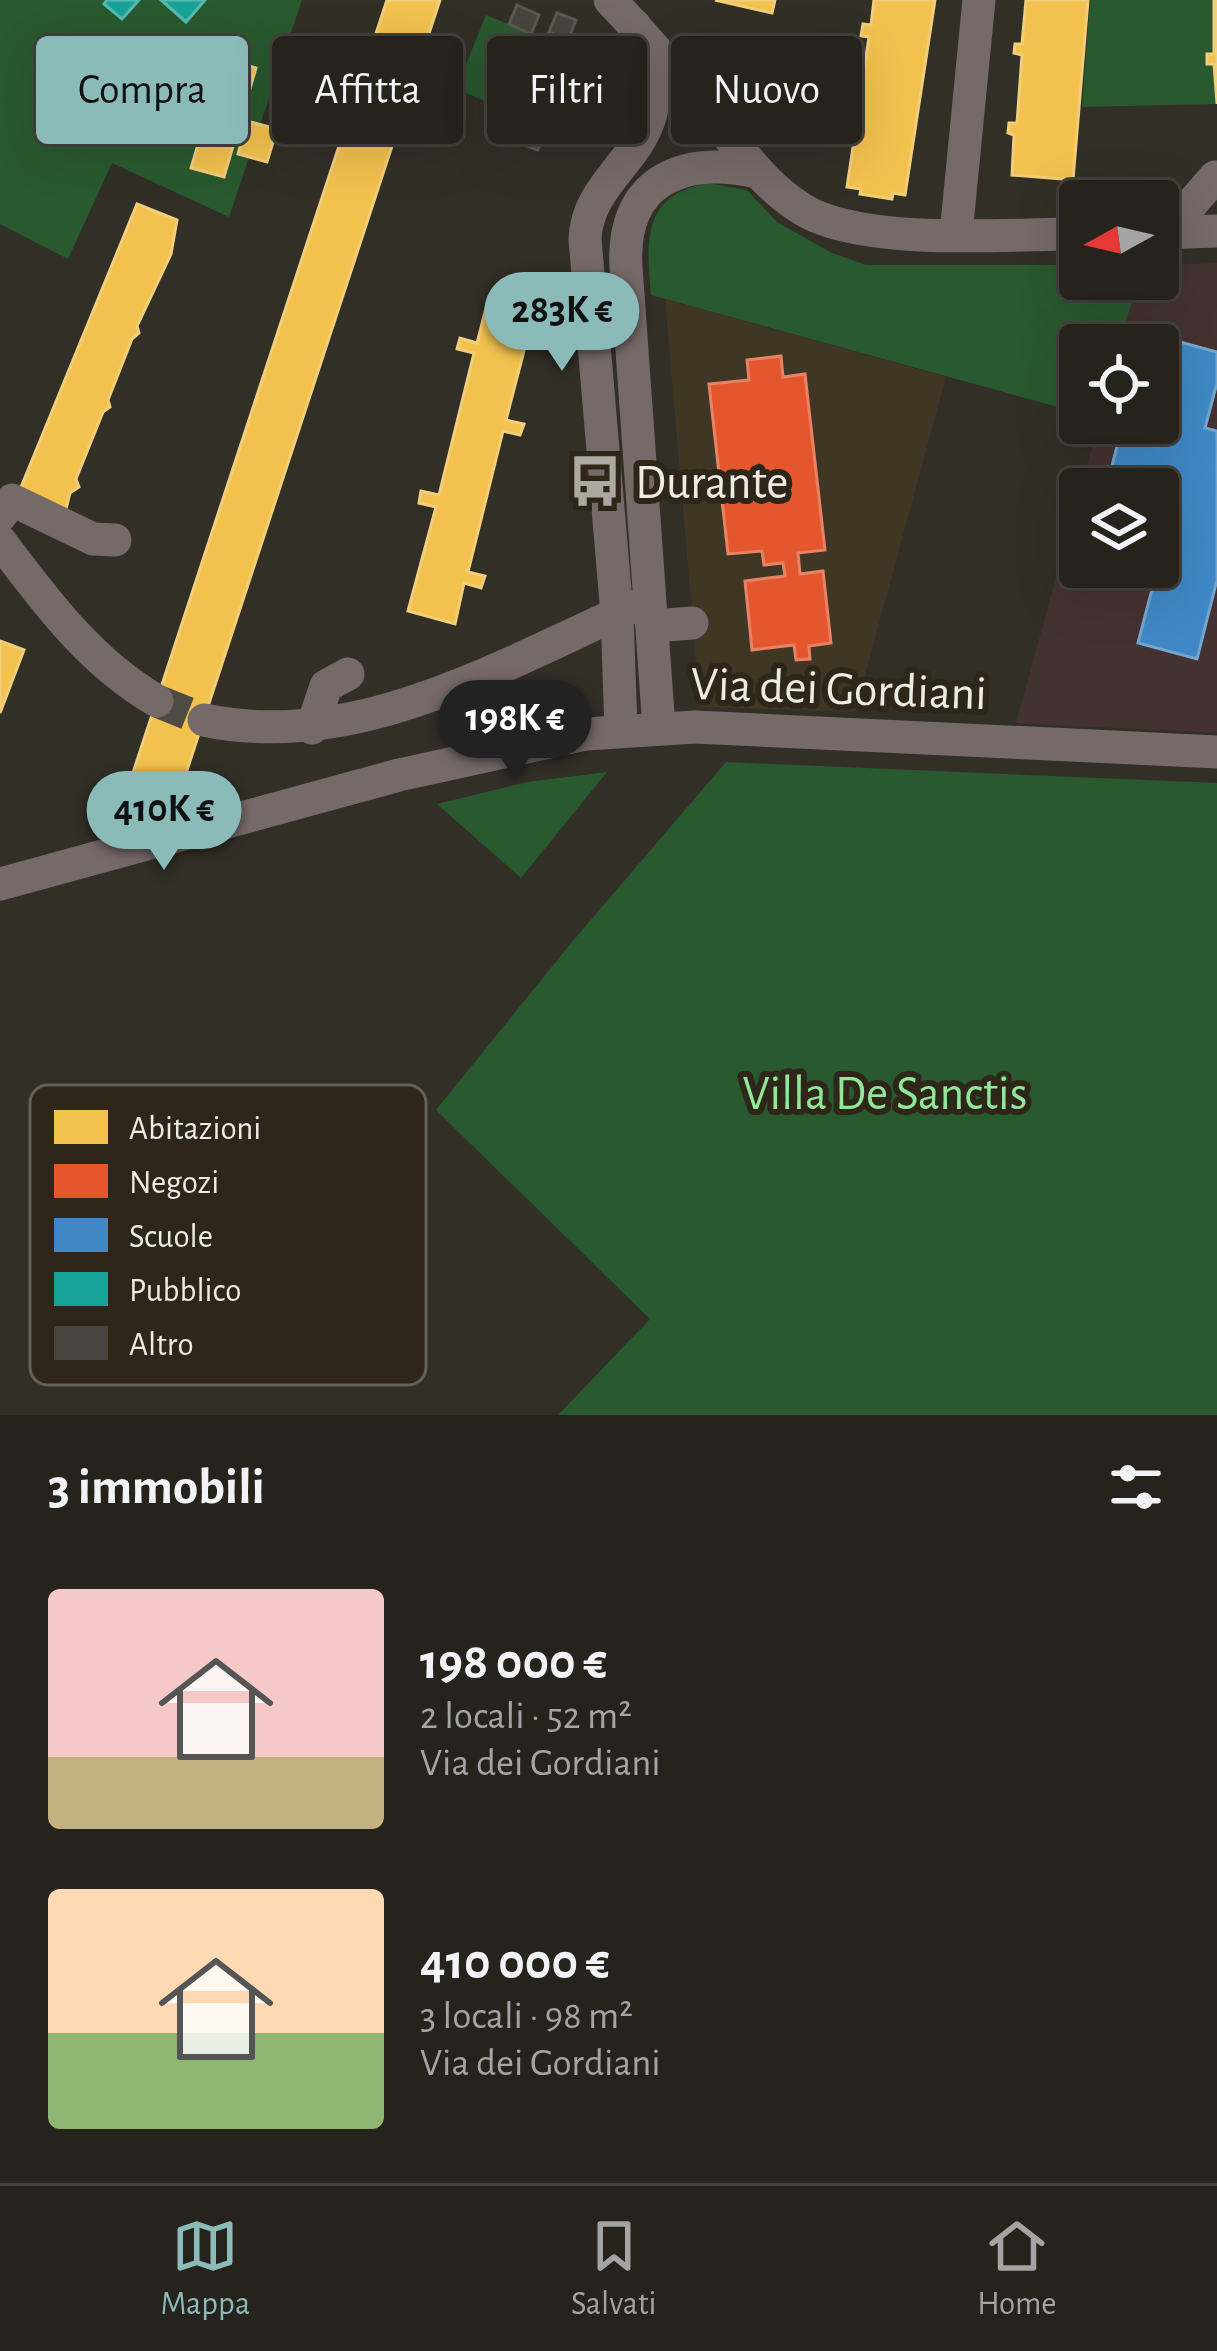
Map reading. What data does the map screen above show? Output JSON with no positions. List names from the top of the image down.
{
  "streets": {
    "street": ["Via dei Gordiani"]
  },
  "parks": ["Villa De Sanctis"],
  "places": {
    "bus stop": ["Durante"]
  },
  "legend": [
    "Abitazioni",
    "Negozi",
    "Scuole",
    "Pubblico",
    "Altro"
  ],
  "north": "left",
  "page": {
    "chip": [
      "Compra",
      "Affitta",
      "Filtri",
      "Nuovo"
    ],
    "price": ["283K €", "198K €", "410K €"],
    "heading": "3 immobili",
    "list": [
      {
        "name": "198 000 €",
        "note": "2 locali · 52 m² · Via dei Gordiani"
      },
      {
        "name": "410 000 €",
        "note": "3 locali · 98 m² · Via dei Gordiani"
      }
    ],
    "tabs": ["Mappa", "Salvati", "Home"]
  }
}
